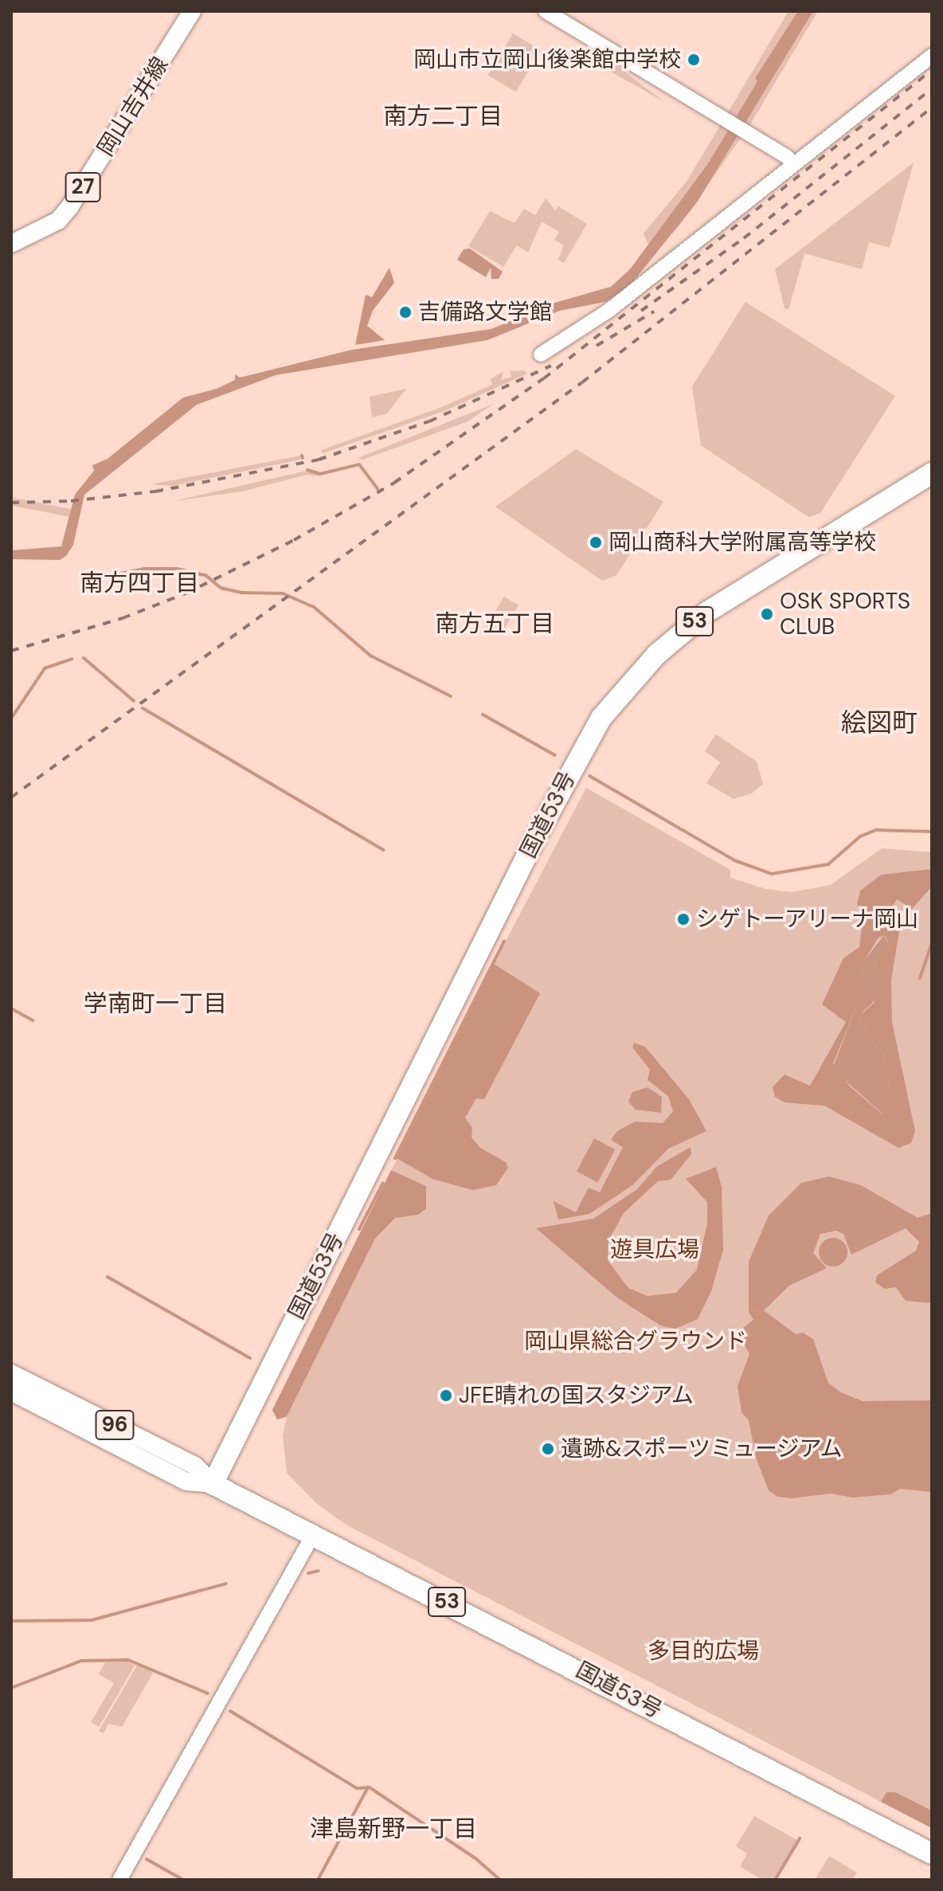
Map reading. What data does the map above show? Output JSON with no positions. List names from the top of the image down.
{
  "streets": {
    "highway": ["53", "国道53号"],
    "main road": ["岡山吉井線", "27", "96"]
  },
  "crossings": [
    ["国道53号", "96"]
  ],
  "districts": [
    "南方二丁目",
    "南方四丁目",
    "南方五丁目",
    "絵図町",
    "学南町一丁目",
    "津島新野一丁目"
  ],
  "parks": ["遊具広場", "岡山県総合グラウンド", "多目的広場"],
  "places": [
    "岡山市立岡山後楽館中学校",
    "吉備路文学館",
    "岡山商科大学附属高等学校",
    "OSK SPORTS CLUB",
    "シゲトーアリーナ岡山",
    "JFE晴れの国スタジアム",
    "遺跡&スポーツミュージアム"
  ]
}
